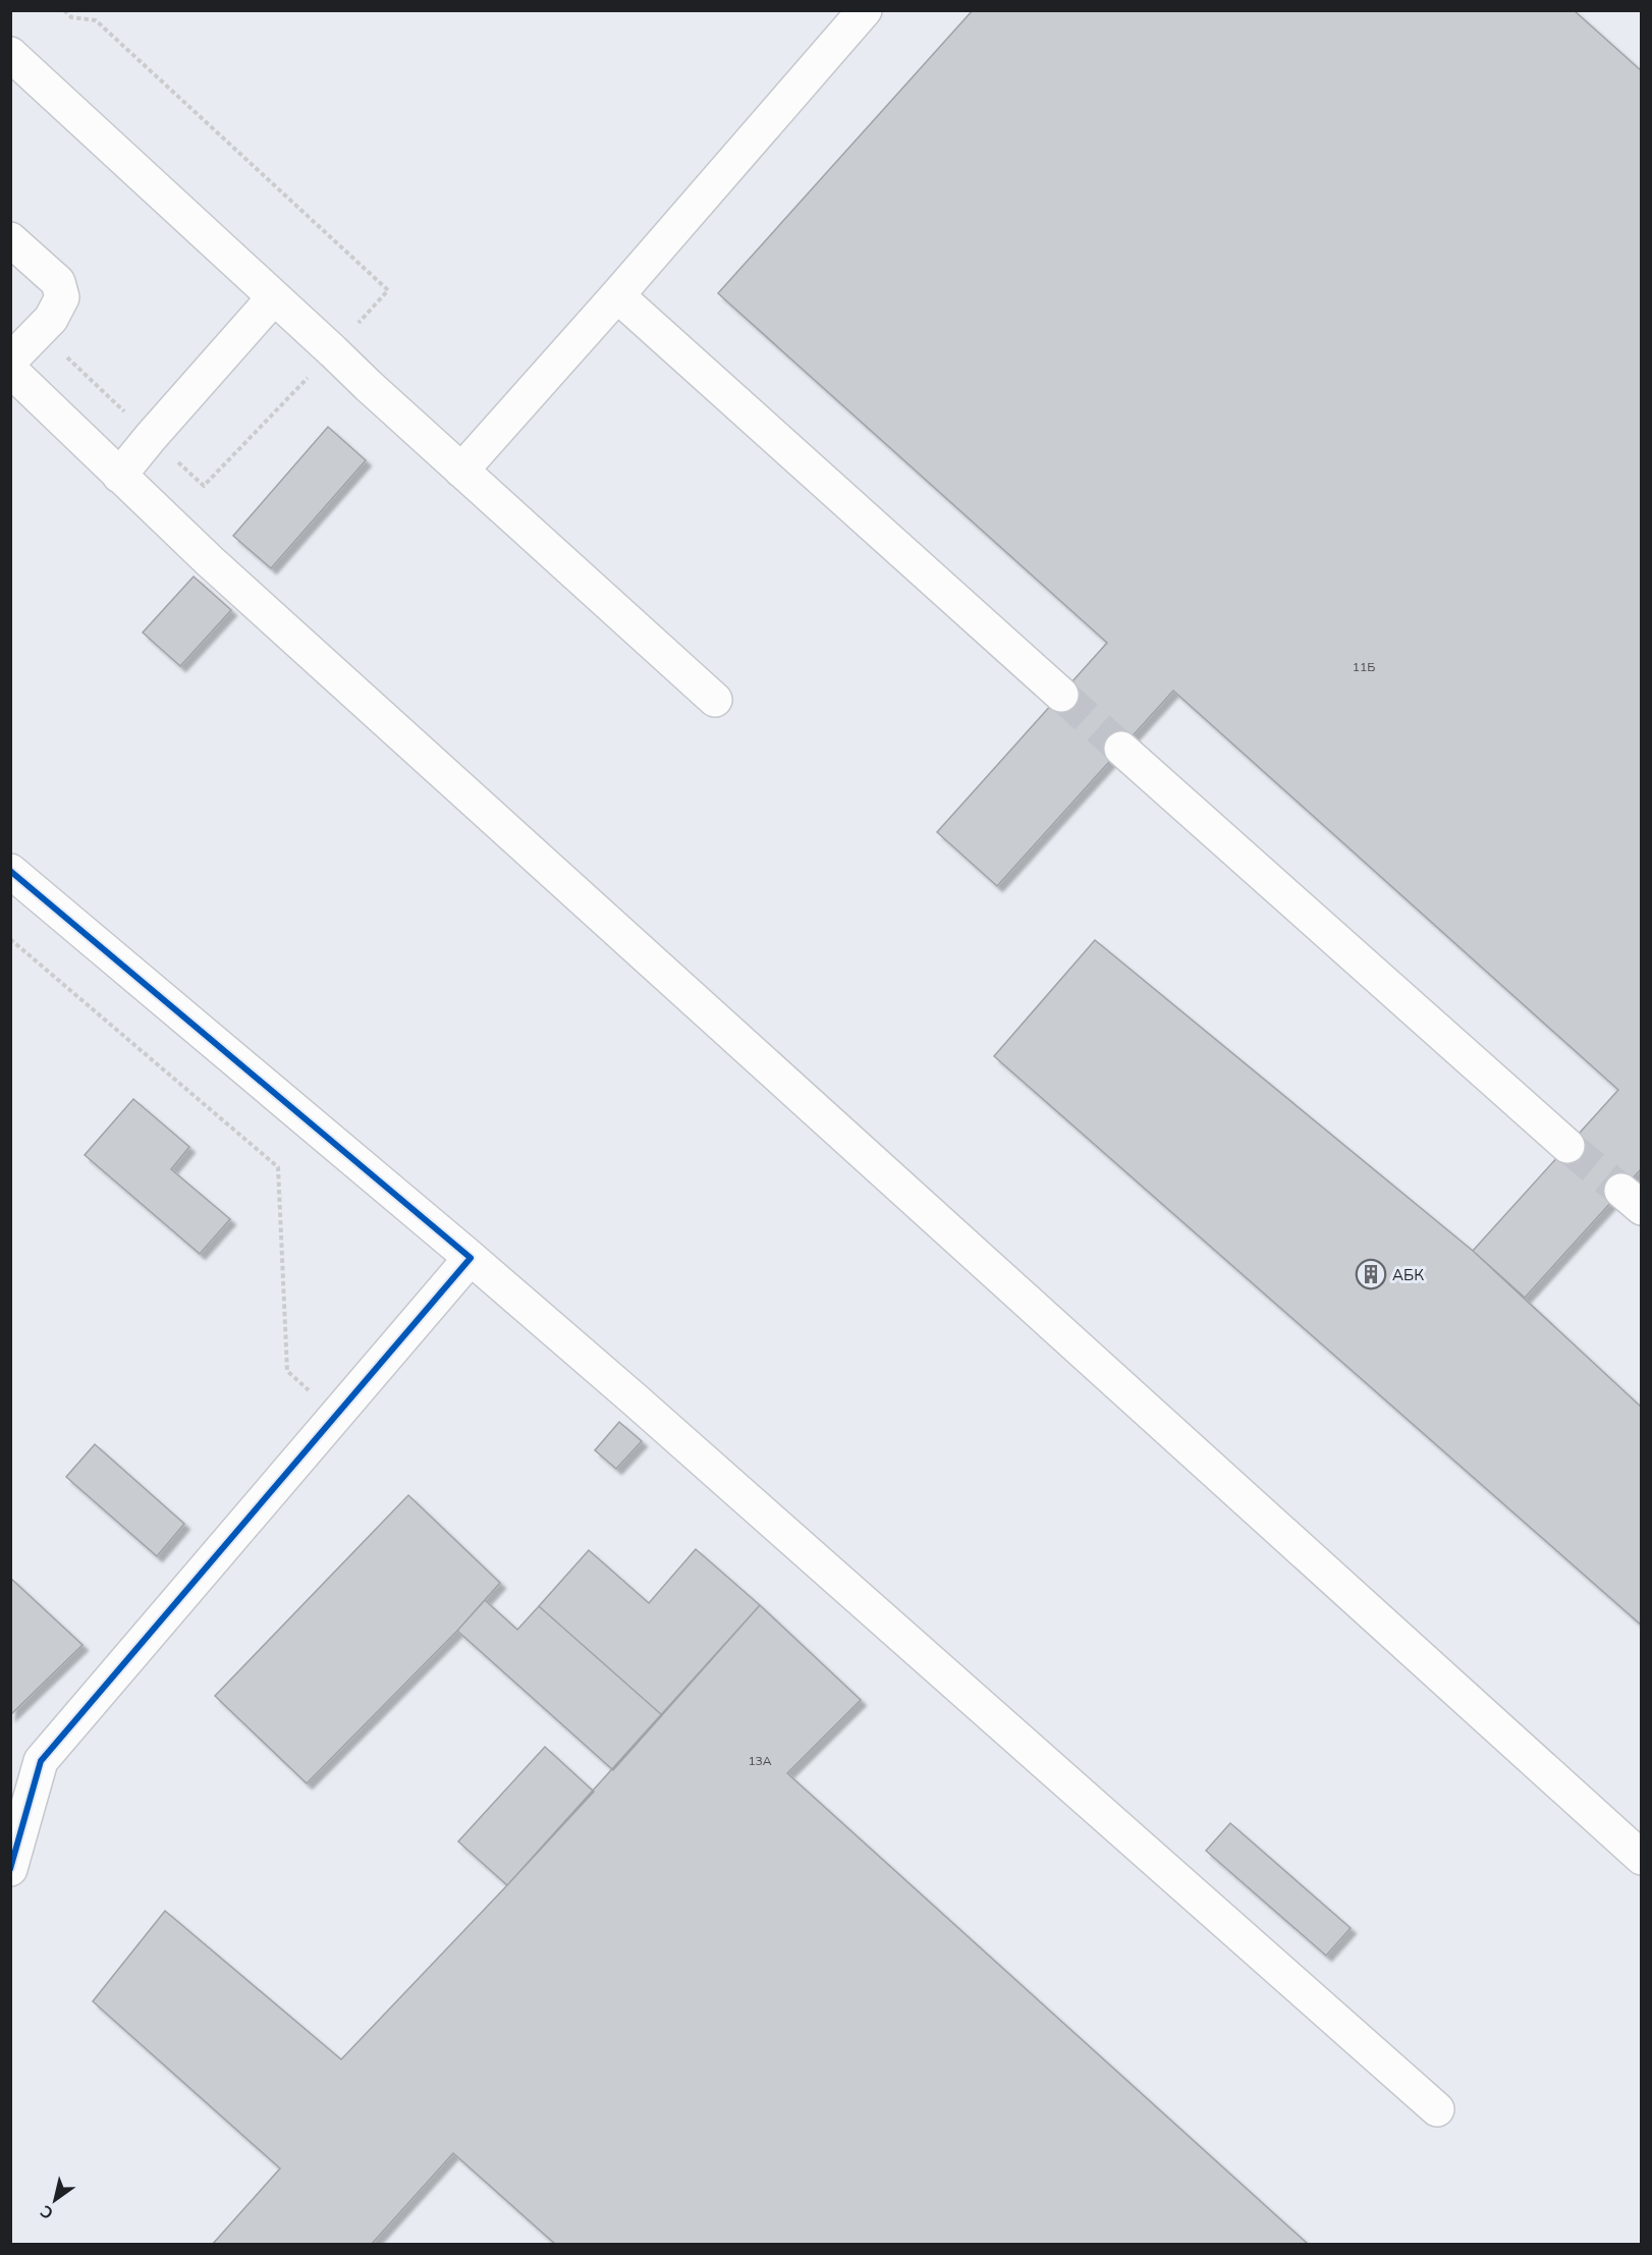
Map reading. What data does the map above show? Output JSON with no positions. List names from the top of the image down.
{
  "places": {
    "building": ["АБК"]
  },
  "house_numbers": ["11Б", "13А"],
  "north": "bottom left"
}
